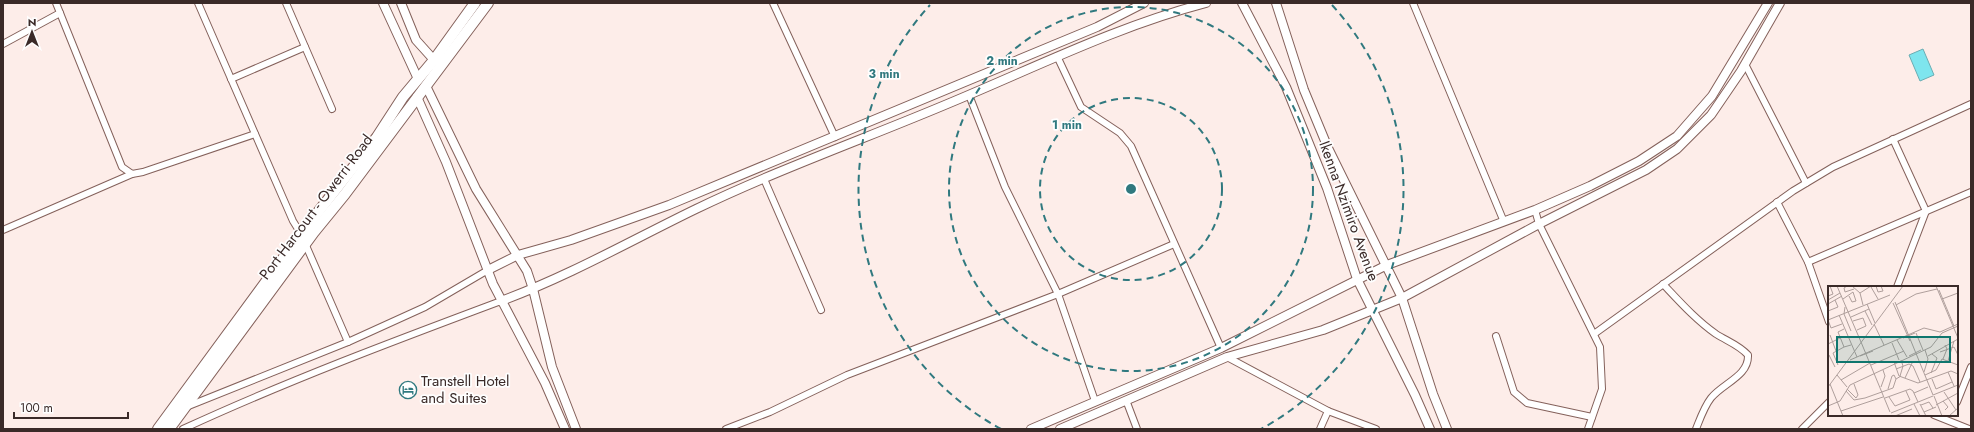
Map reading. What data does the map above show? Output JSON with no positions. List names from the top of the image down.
{
  "streets": {
    "main road": ["Port Harcourt - Owerri Road"],
    "street": ["Ikenna Nzimiro Avenue"]
  },
  "places": {
    "hotel": ["Transtell Hotel and Suites"]
  },
  "scale_bar": "100 m",
  "north": "top",
  "rings": ["2 min", "3 min", "1 min"]
}
